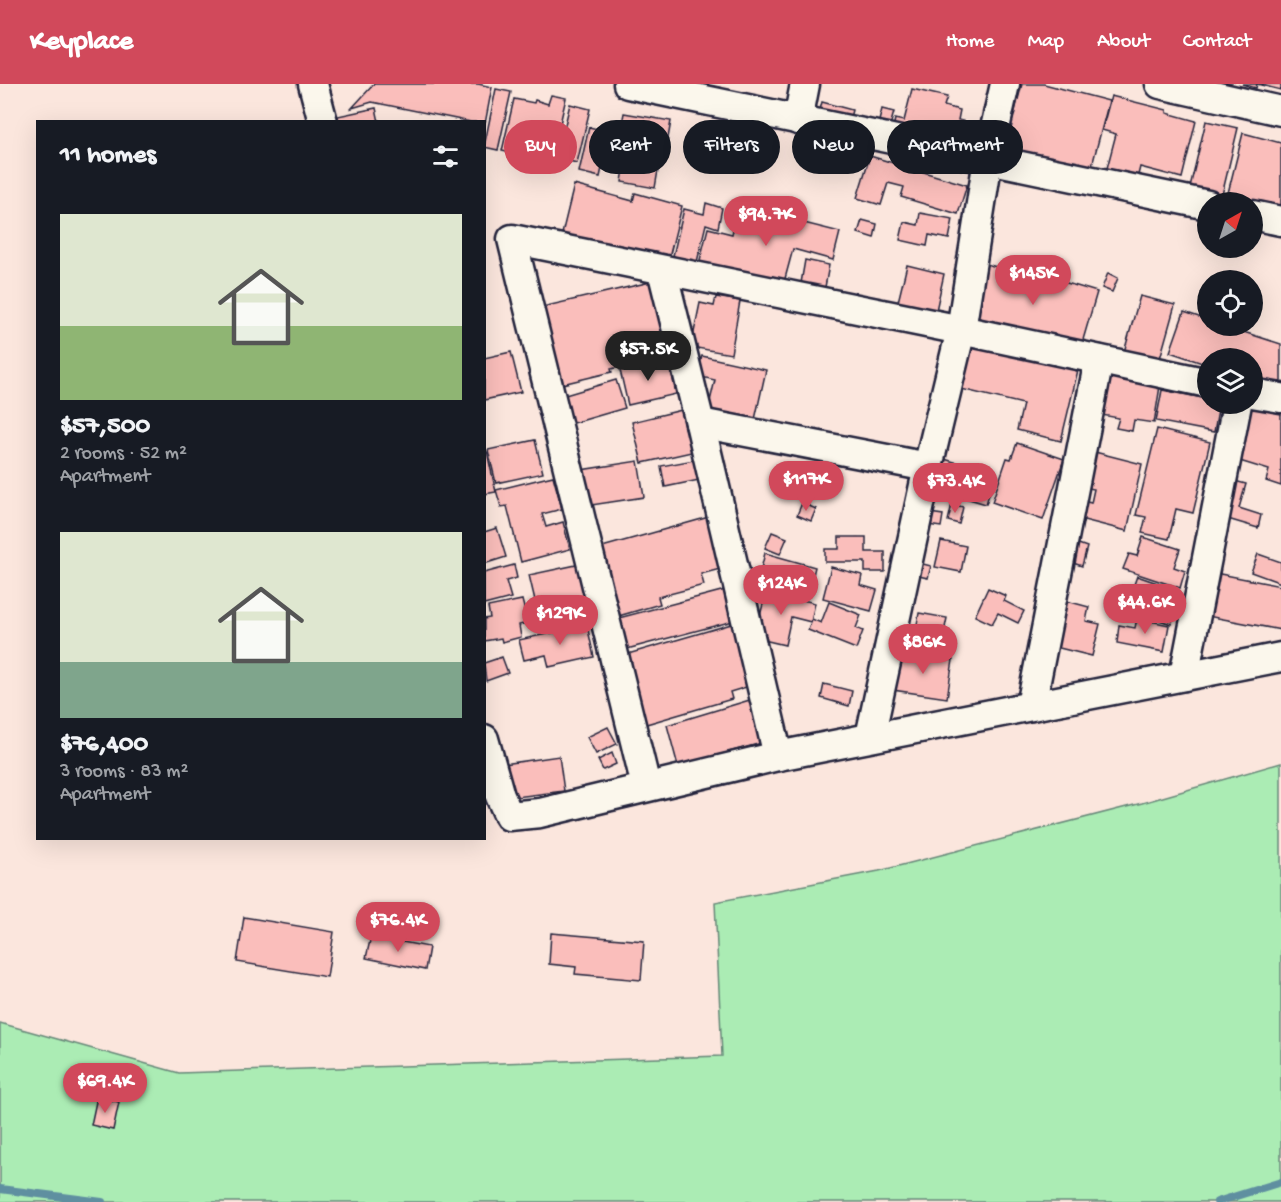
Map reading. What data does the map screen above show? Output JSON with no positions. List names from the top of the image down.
{
  "north": "top right",
  "page": {
    "header": "Keyplace",
    "nav": [
      "Home",
      "Map",
      "About",
      "Contact"
    ],
    "chip": [
      "Buy",
      "Rent",
      "Filters",
      "New",
      "Apartment"
    ],
    "heading": "11 homes",
    "list": [
      {
        "name": "$57,500",
        "note": "2 rooms · 52 m² · Apartment"
      },
      {
        "name": "$76,400",
        "note": "3 rooms · 83 m² · Apartment"
      }
    ],
    "price": [
      "$94.7K",
      "$145K",
      "$57.5K",
      "$117K",
      "$73.4K",
      "$124K",
      "$44.6K",
      "$129K",
      "$86K",
      "$76.4K",
      "$69.4K"
    ]
  }
}
